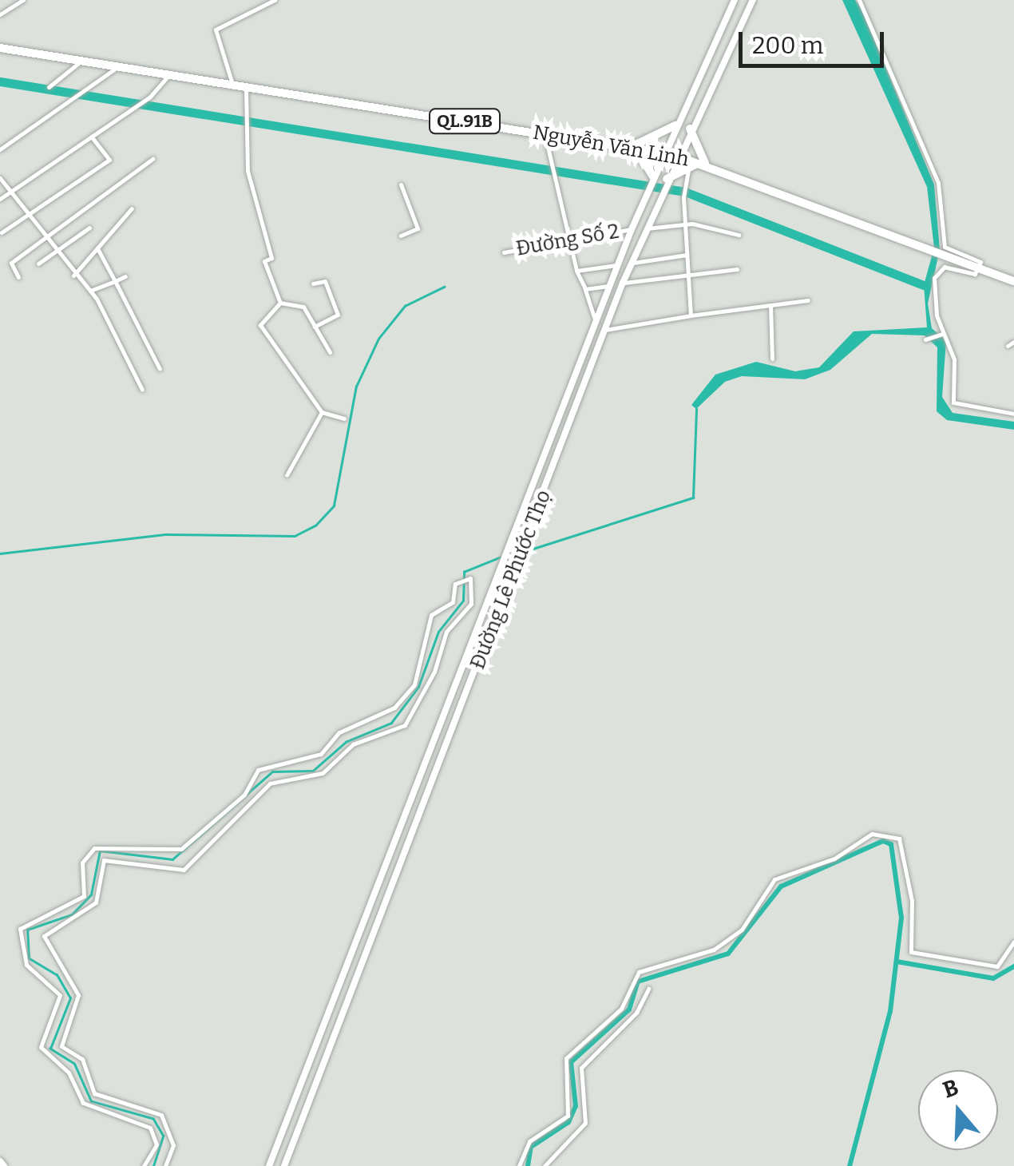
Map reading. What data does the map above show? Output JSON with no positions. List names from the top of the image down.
{
  "streets": {
    "highway": ["QL.91B", "Nguyễn Văn Linh"],
    "street": ["Đường Số 2", "Đường Lê Phước Thọ"]
  },
  "crossings": [
    ["Nguyễn Văn Linh", "Đường Lê Phước Thọ"],
    ["Đường Số 2", "Đường Lê Phước Thọ"]
  ],
  "scale_bar": "200 m",
  "north": "top"
}
